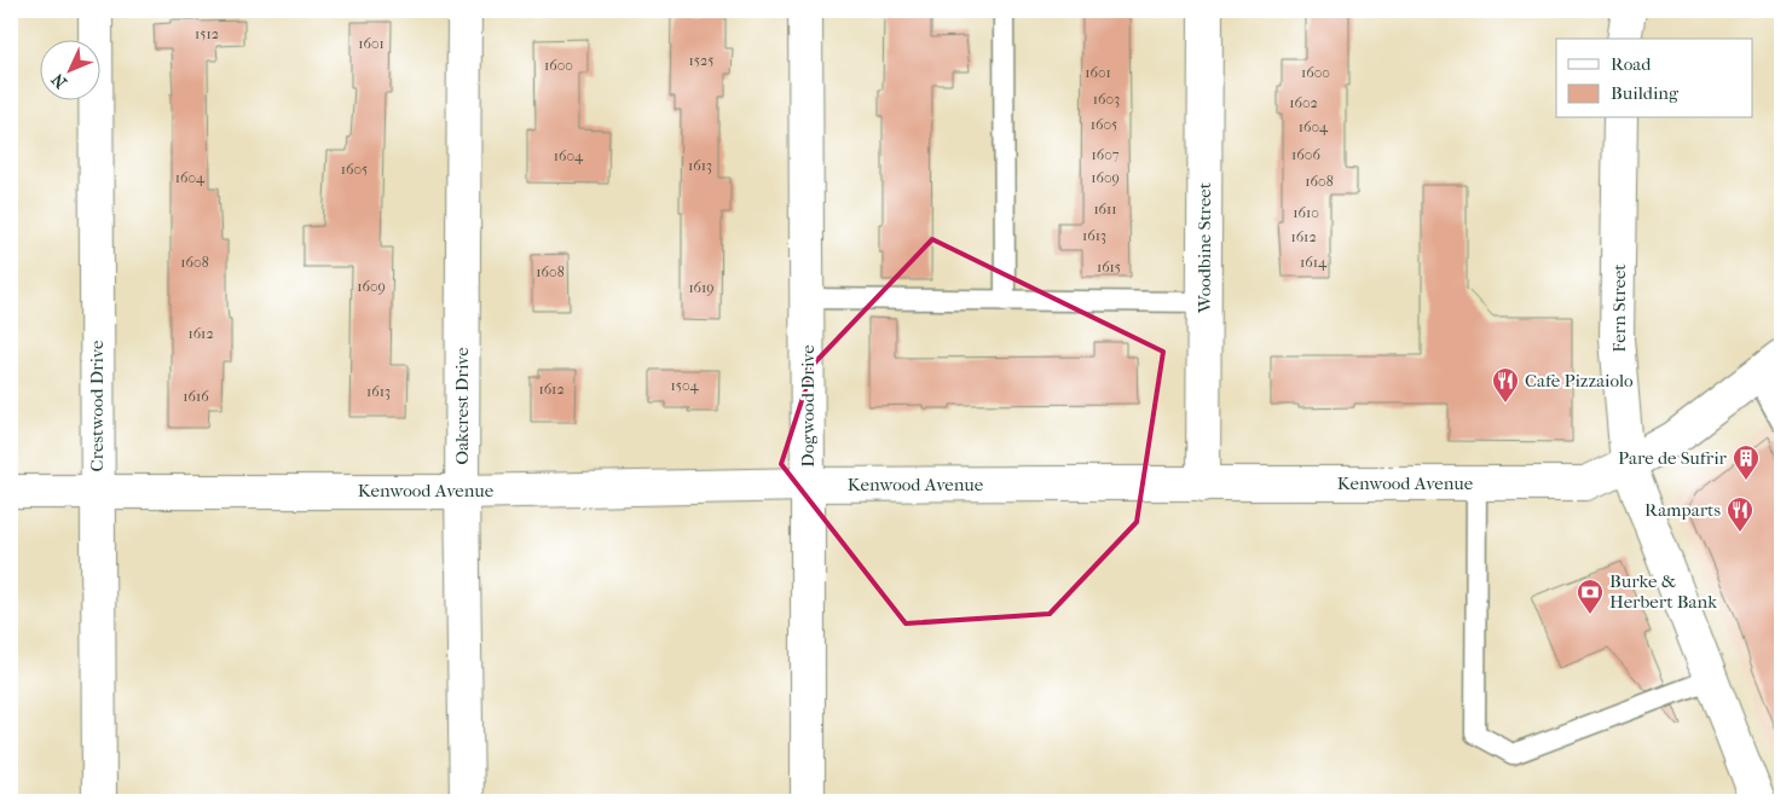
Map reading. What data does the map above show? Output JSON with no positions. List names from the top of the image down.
{
  "streets": {
    "street": [
      "Woodbine Street",
      "Fern Street",
      "Crestwood Drive",
      "Oakcrest Drive",
      "Dogwood Drive",
      "Kenwood Avenue"
    ]
  },
  "crossings": [
    ["Woodbine Street", "Kenwood Avenue"],
    ["Fern Street", "Kenwood Avenue"],
    ["Crestwood Drive", "Kenwood Avenue"],
    ["Oakcrest Drive", "Kenwood Avenue"],
    ["Dogwood Drive", "Kenwood Avenue"]
  ],
  "places": {
    "restaurant": ["Cafe Pizzaiolo", "Ramparts"],
    "building": ["Pare de Sufrir"],
    "bank": ["Burke & Herbert Bank"]
  },
  "house_numbers": [
    "1512",
    "1601",
    "1525",
    "1600",
    "1601",
    "1600",
    "1603",
    "1602",
    "1605",
    "1604",
    "1607",
    "1606",
    "1604",
    "1613",
    "1605",
    "1604",
    "1609",
    "1608",
    "1611",
    "1610",
    "1613",
    "1612",
    "1608",
    "1614",
    "1615",
    "1608",
    "1609",
    "1619",
    "1612",
    "1504",
    "1612",
    "1613",
    "1616"
  ],
  "legend": ["Road", "Building"],
  "north": "bottom left"
}
